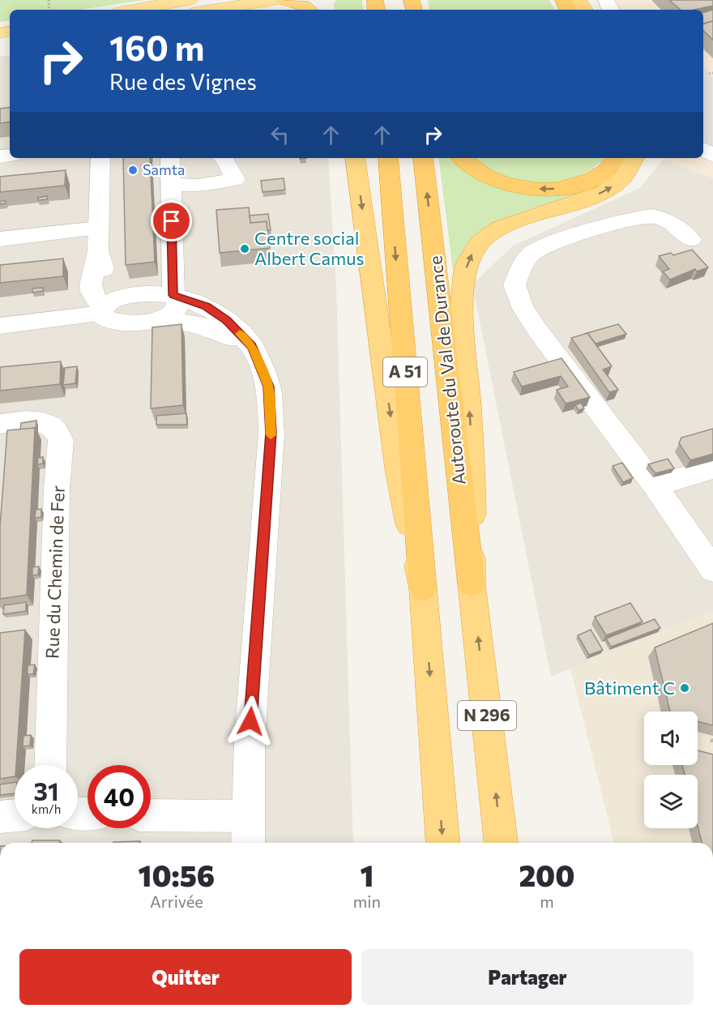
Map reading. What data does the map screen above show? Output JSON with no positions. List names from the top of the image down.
{
  "streets": {
    "highway": ["Autoroute du Val de Durance", "A 51", "N 296"],
    "street": ["Rue du Chemin de Fer"]
  },
  "crossings": [
    ["Autoroute du Val de Durance", "N 296"],
    ["A 51", "N 296"]
  ],
  "places": ["Samta", "Centre social Albert Camus", "Bâtiment C"],
  "page": {
    "turn": ["160 m", "Rue des Vignes"],
    "speed": "31 km/h",
    "limit": "40",
    "eta": [
      "10:56",
      "Arrivée",
      "1",
      "min",
      "200",
      "m"
    ],
    "buttons": ["Quitter", "Partager"]
  }
}
